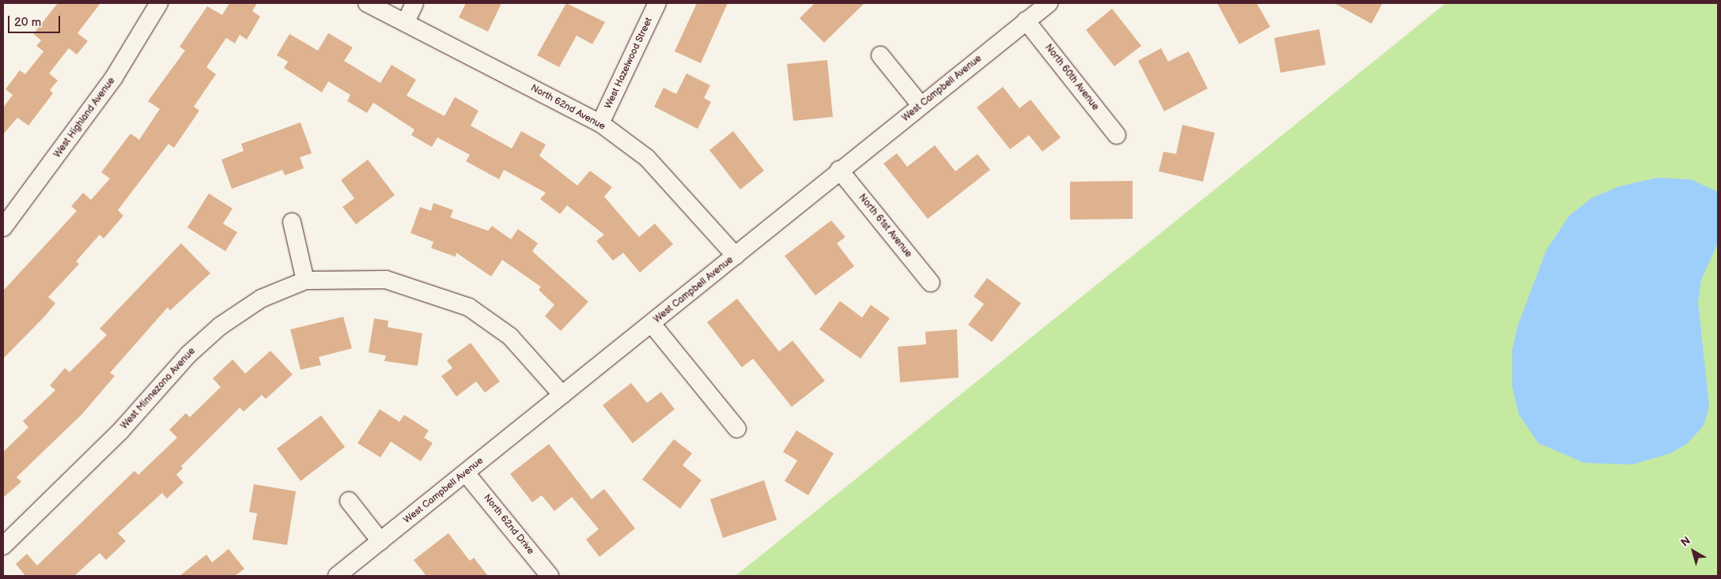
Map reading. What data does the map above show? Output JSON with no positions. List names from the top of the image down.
{
  "streets": {
    "street": [
      "West Hazelwood Street",
      "North 60th Avenue",
      "West Campbell Avenue",
      "North 62nd Avenue",
      "West Highland Avenue",
      "North 61st Avenue",
      "West Minnezona Avenue",
      "North 62nd Drive"
    ]
  },
  "crossings": [
    ["West Hazelwood Street", "North 62nd Avenue"],
    ["North 60th Avenue", "West Campbell Avenue"],
    ["West Campbell Avenue", "North 62nd Avenue"],
    ["West Campbell Avenue", "North 61st Avenue"],
    ["West Campbell Avenue", "West Minnezona Avenue"],
    ["West Campbell Avenue", "North 62nd Drive"]
  ],
  "scale_bar": "20 m",
  "north": "top left"
}
